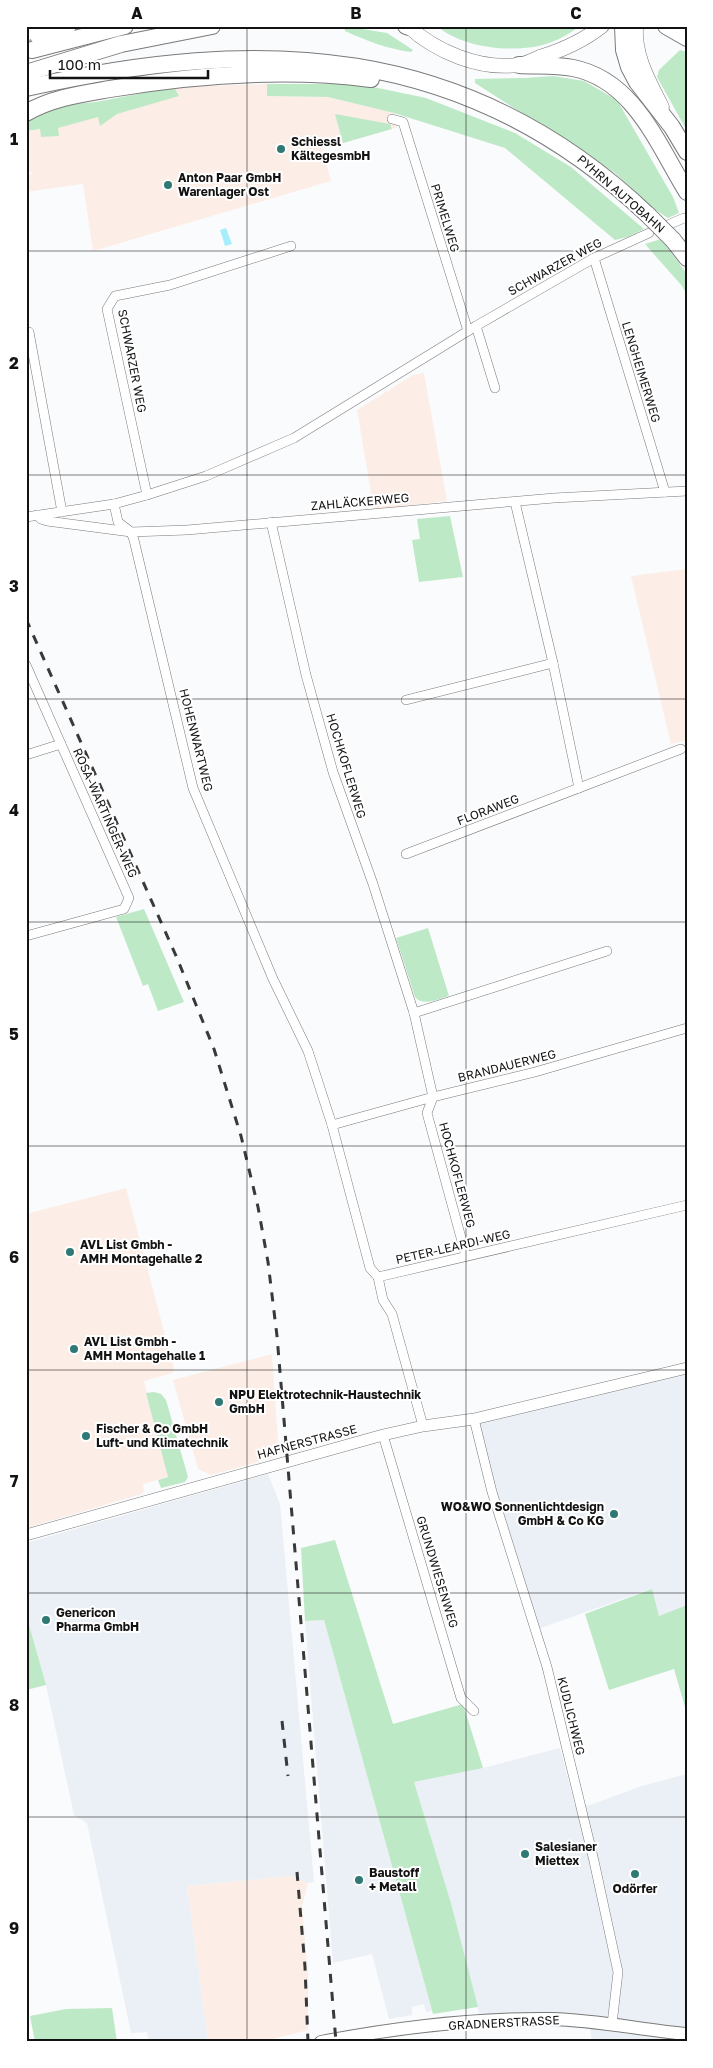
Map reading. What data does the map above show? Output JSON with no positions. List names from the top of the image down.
{
  "streets": {
    "highway": ["PYHRN AUTOBAHN"],
    "main road": ["GRADNERSTRASSE"],
    "street": [
      "PRIMELWEG",
      "SCHWARZER WEG",
      "LENGHEIMERWEG",
      "ZAHLÄCKERWEG",
      "HOHENWARTWEG",
      "HOCHKOFLERWEG",
      "FLORAWEG",
      "ROSA-WARTINGER-WEG",
      "BRANDAUERWEG",
      "PETER-LEARDI-WEG",
      "HAFNERSTRASSE",
      "GRUNDWIESENWEG",
      "KUDLICHWEG"
    ]
  },
  "crossings": [
    ["PRIMELWEG", "SCHWARZER WEG"],
    ["SCHWARZER WEG", "LENGHEIMERWEG"],
    ["SCHWARZER WEG", "ZAHLÄCKERWEG"],
    ["SCHWARZER WEG", "HOHENWARTWEG"],
    ["LENGHEIMERWEG", "ZAHLÄCKERWEG"],
    ["ZAHLÄCKERWEG", "HOHENWARTWEG"],
    ["ZAHLÄCKERWEG", "HOCHKOFLERWEG"],
    ["HOHENWARTWEG", "BRANDAUERWEG"],
    ["HOCHKOFLERWEG", "BRANDAUERWEG"],
    ["HOCHKOFLERWEG", "PETER-LEARDI-WEG"],
    ["HAFNERSTRASSE", "GRUNDWIESENWEG"],
    ["HAFNERSTRASSE", "KUDLICHWEG"],
    ["KUDLICHWEG", "GRADNERSTRASSE"]
  ],
  "places": [
    "Schiessl KältegesmbH",
    "Anton Paar GmbH Warenlager Ost",
    "AVL List Gmbh - AMH Montagehalle 2",
    "AVL List Gmbh - AMH Montagehalle 1",
    "NPU Elektrotechnik-Haustechnik GmbH",
    "Fischer & Co GmbH Luft- und Klimatechnik",
    "WO&WO Sonnenlichtdesign GmbH & Co KG",
    "Genericon Pharma GmbH",
    "Salesianer Miettex",
    "Odörfer",
    "Baustoff + Metall"
  ],
  "scale_bar": "100 m",
  "grid": {
    "columns": ["A", "B", "C"],
    "rows": [
      "1",
      "2",
      "3",
      "4",
      "5",
      "6",
      "7",
      "8",
      "9"
    ]
  }
}
